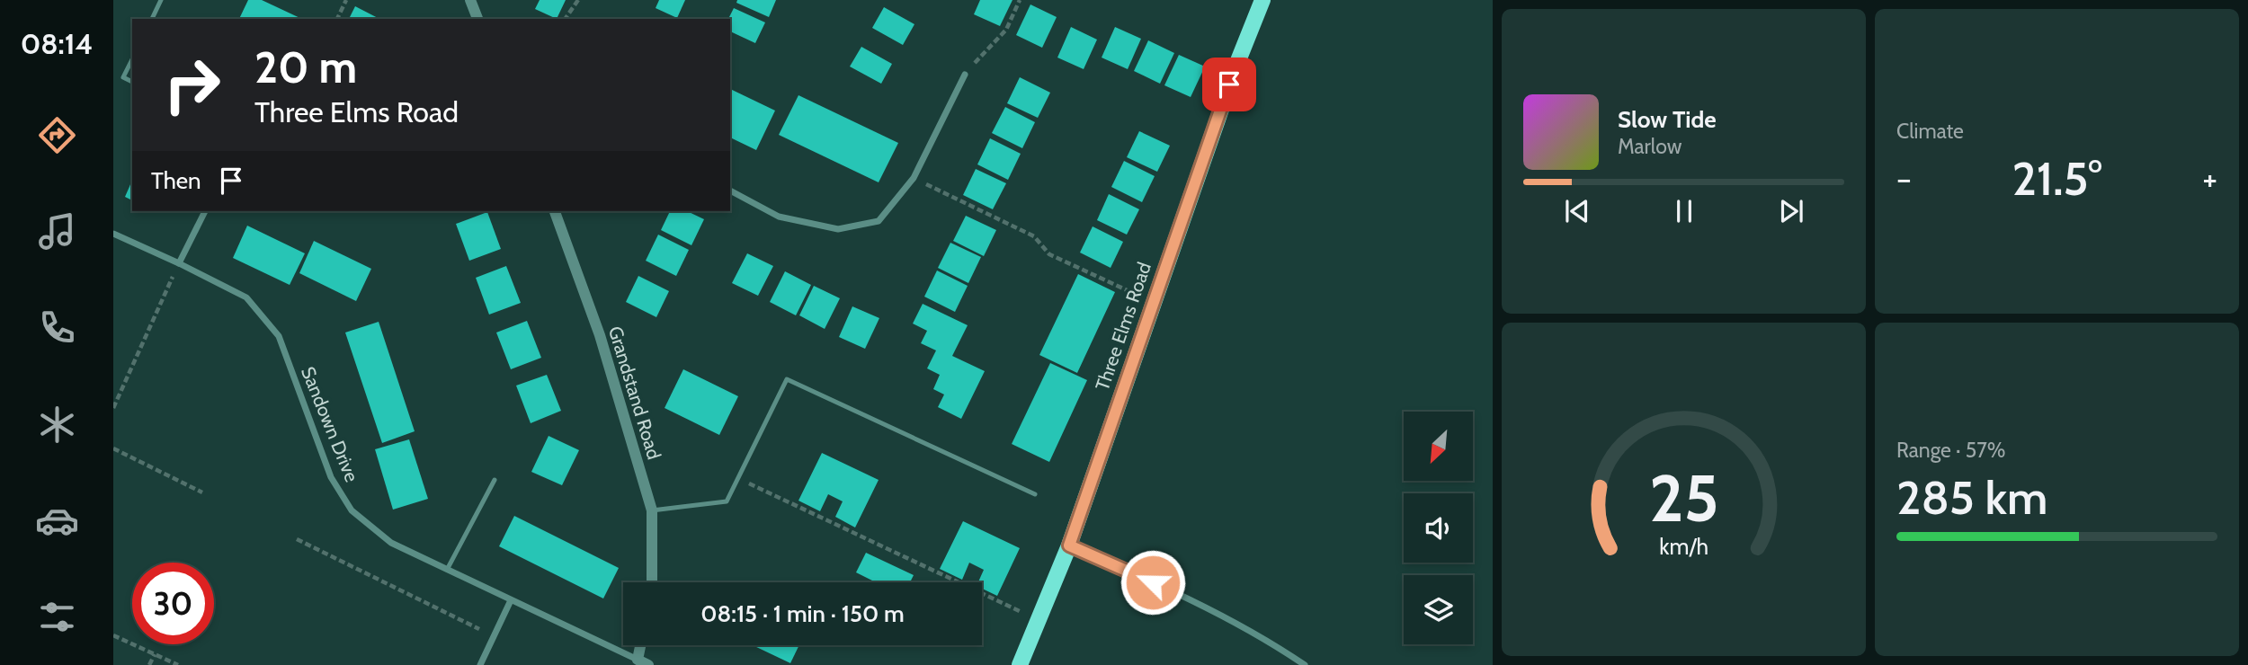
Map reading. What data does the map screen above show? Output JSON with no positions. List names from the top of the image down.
{
  "streets": {
    "main road": ["Three Elms Road"],
    "street": ["Grandstand Road", "Sandown Drive"]
  },
  "north": "bottom left",
  "page": {
    "tabs": "08:14",
    "tile": [
      "Climate",
      ["Range · 57%", "285 km"]
    ],
    "turn": ["20 m", "Three Elms Road"],
    "song": ["Slow Tide", "Marlow"],
    "then": "Then",
    "heat": ["−", "21.5°", "+"],
    "limit": "30",
    "trip": "08:15 · 1 min · 150 m",
    "gauge": ["25", "km/h"]
  }
}
